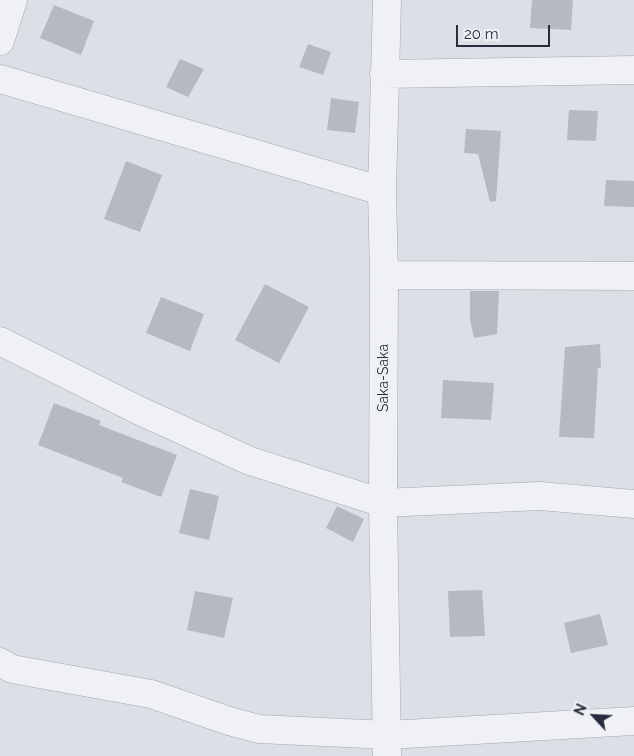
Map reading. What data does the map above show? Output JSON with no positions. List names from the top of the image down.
{
  "streets": {
    "street": ["Saka-Saka"]
  },
  "scale_bar": "20 m",
  "north": "top left"
}
